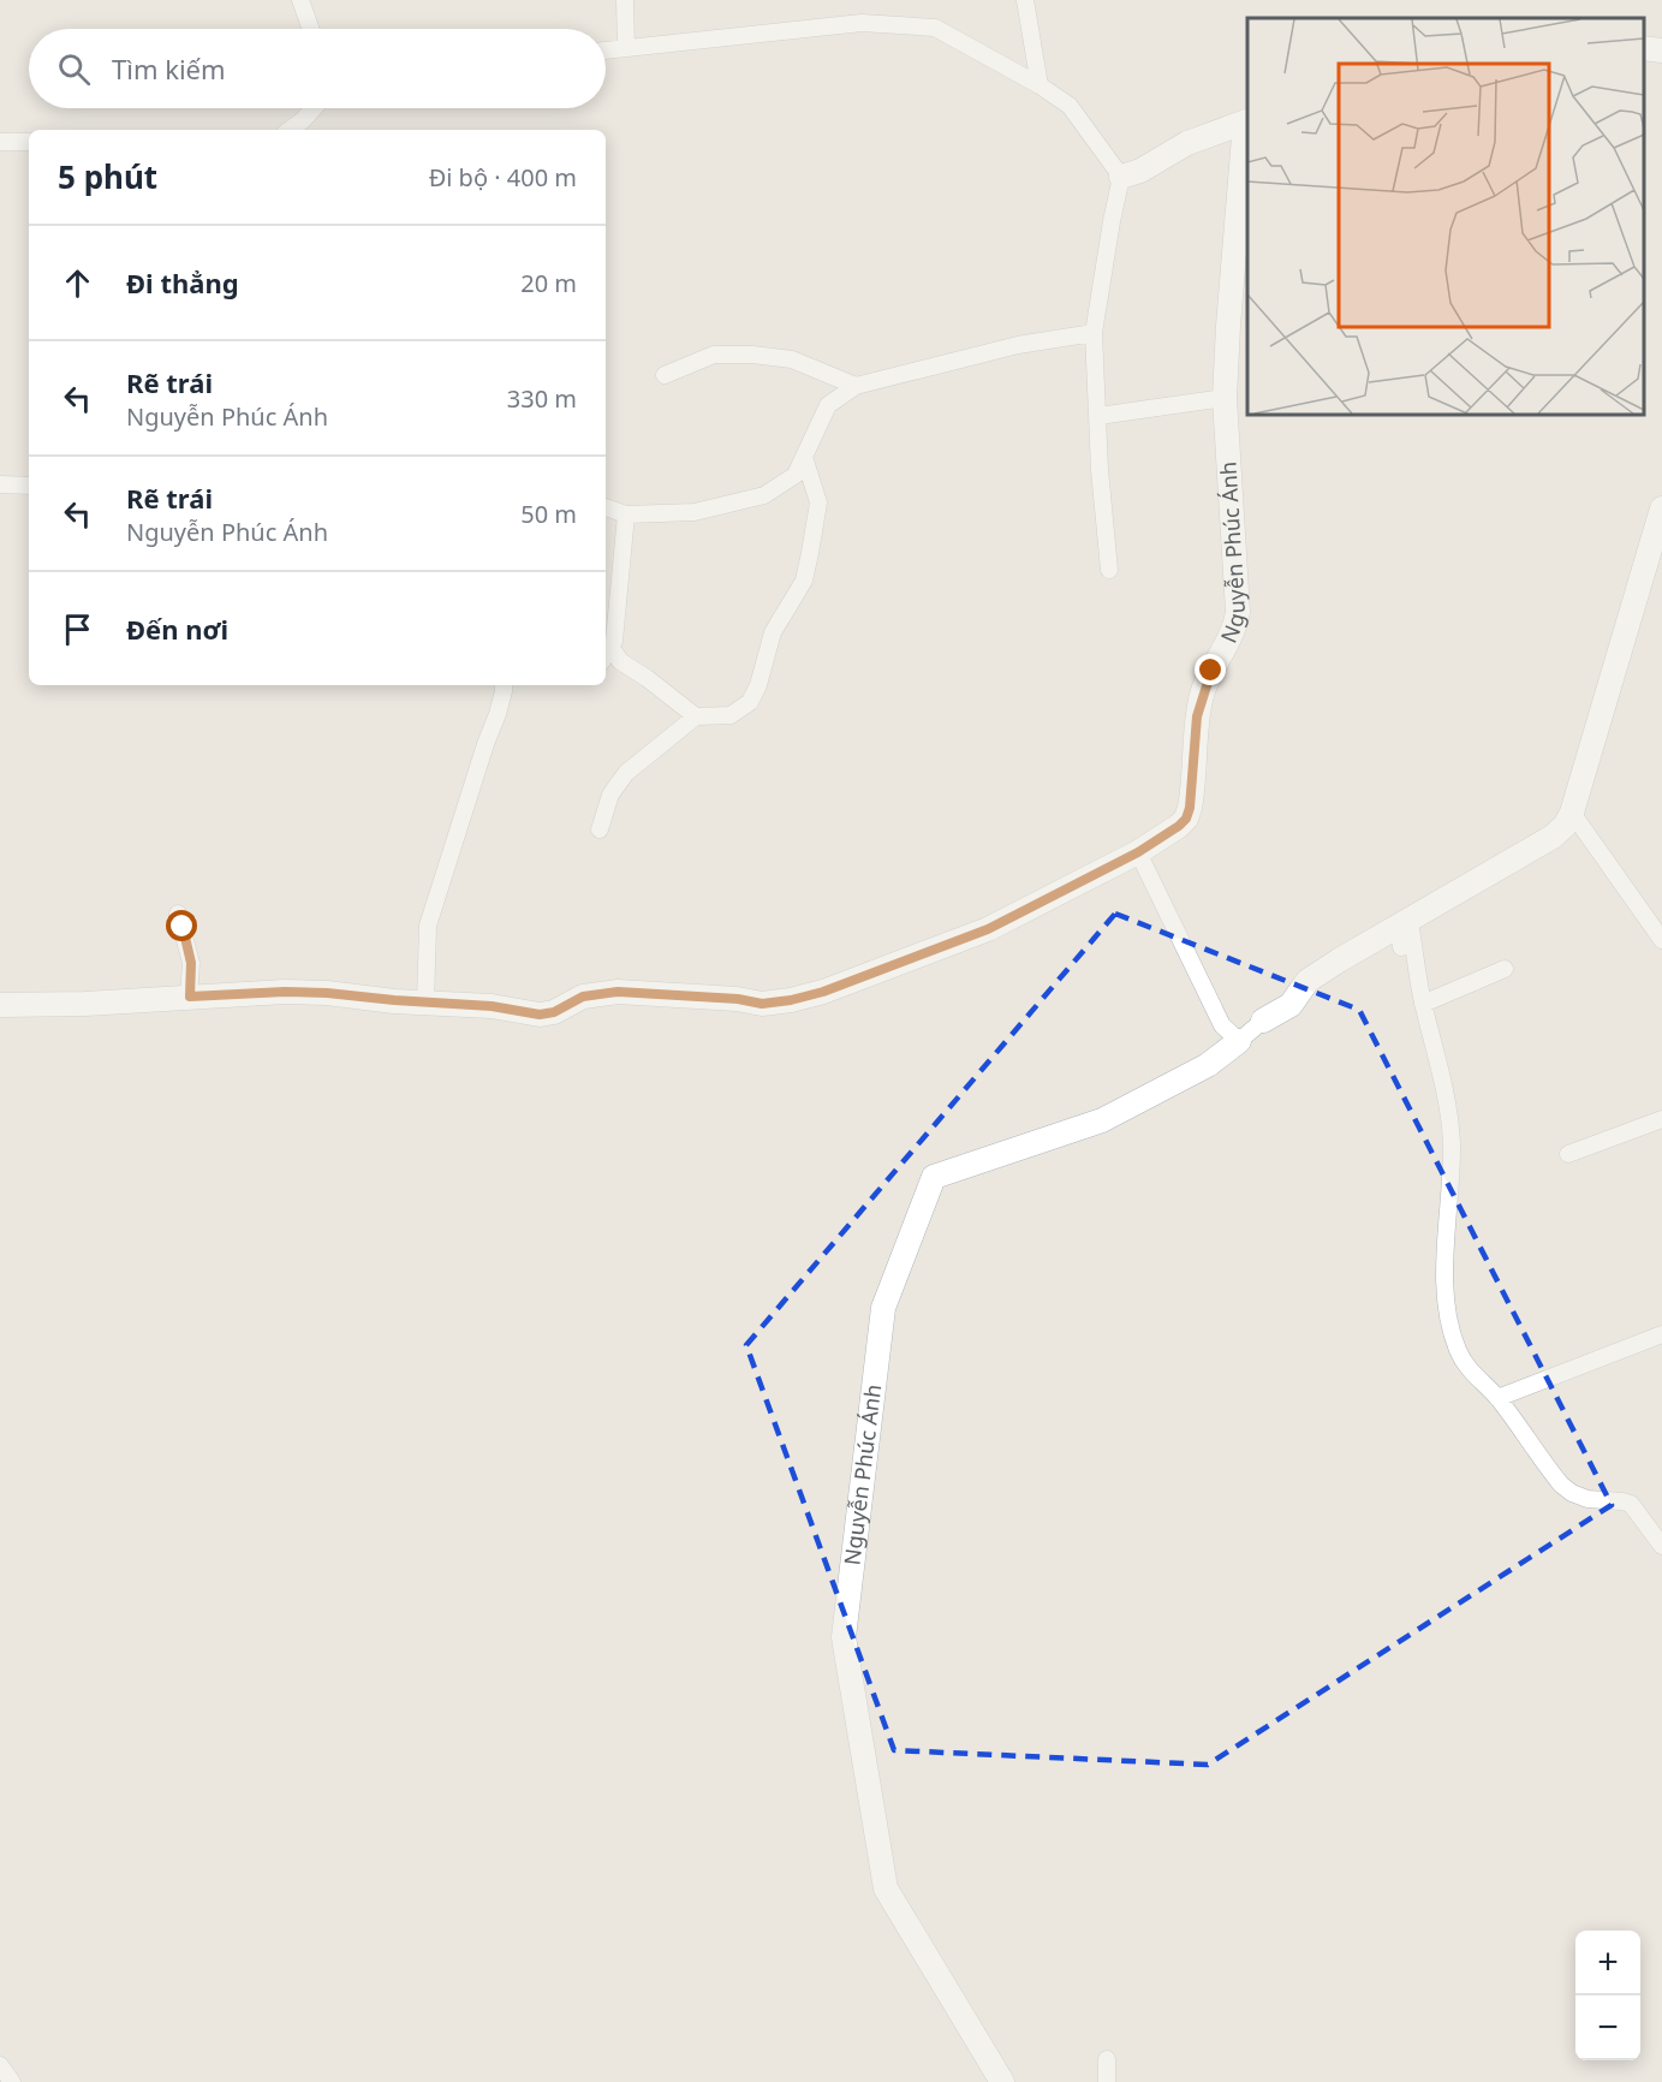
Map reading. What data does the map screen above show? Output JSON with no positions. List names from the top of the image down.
{
  "streets": {
    "street": ["Nguyễn Phúc Ánh"]
  },
  "page": {
    "search": "Tìm kiếm",
    "heading": ["5 phút", "Đi bộ · 400 m"],
    "list": [
      ["Đi thẳng", "20 m"],
      ["Rẽ trái", "Nguyễn Phúc Ánh", "330 m"],
      ["Rẽ trái", "Nguyễn Phúc Ánh", "50 m"],
      "Đến nơi"
    ],
    "map_buttons": ["+", "−"]
  }
}
